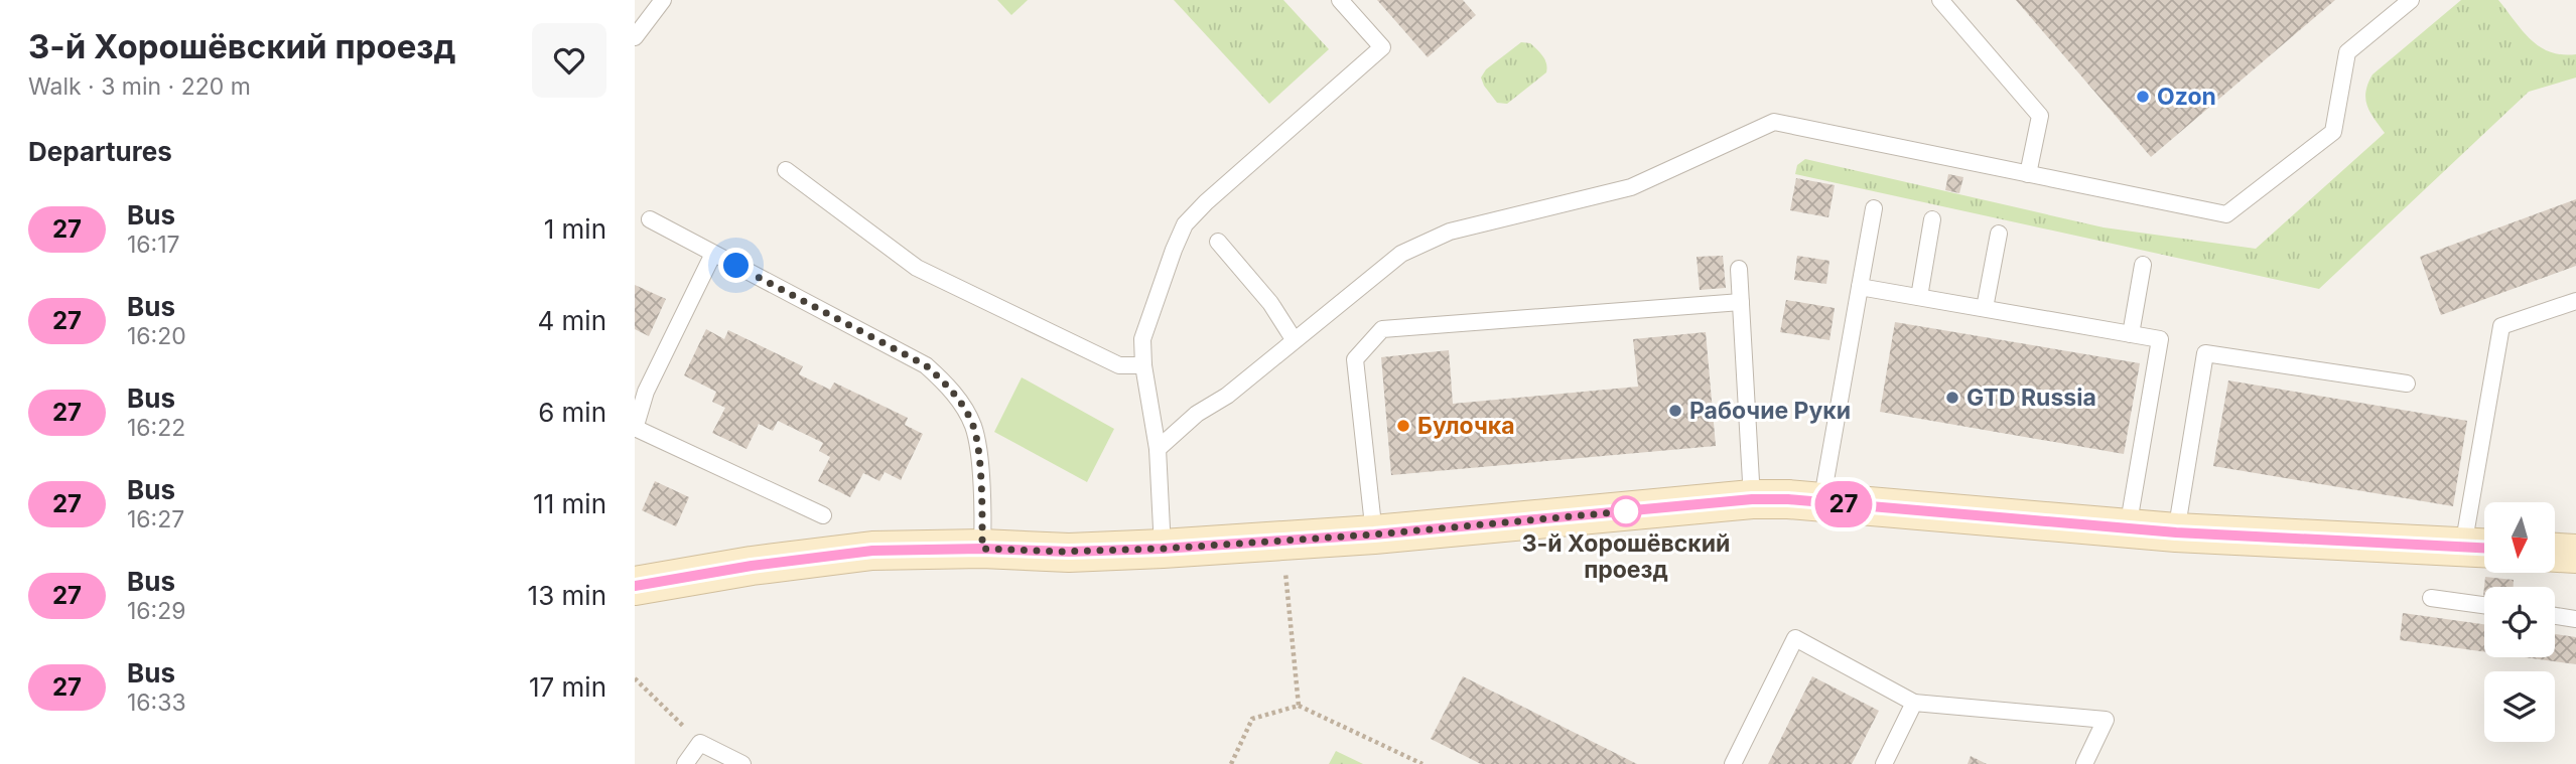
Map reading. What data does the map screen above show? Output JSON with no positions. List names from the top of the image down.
{
  "places": [
    "Ozon",
    "GTD Russia",
    "Рабочие Руки",
    "Булочка",
    "3-й Хорошёвский проезд"
  ],
  "lines": ["bus line 27"],
  "north": "bottom",
  "page": {
    "heading": [
      ["3-й Хорошёвский проезд", "Walk · 3 min · 220 m"],
      "Departures"
    ],
    "on_map": "27",
    "list": [
      {
        "mark": "27",
        "name": "Bus",
        "note": "16:17",
        "value": "1 min"
      },
      {
        "mark": "27",
        "name": "Bus",
        "note": "16:20",
        "value": "4 min"
      },
      {
        "mark": "27",
        "name": "Bus",
        "note": "16:22",
        "value": "6 min"
      },
      {
        "mark": "27",
        "name": "Bus",
        "note": "16:27",
        "value": "11 min"
      },
      {
        "mark": "27",
        "name": "Bus",
        "note": "16:29",
        "value": "13 min"
      },
      {
        "mark": "27",
        "name": "Bus",
        "note": "16:33",
        "value": "17 min"
      }
    ]
  }
}
